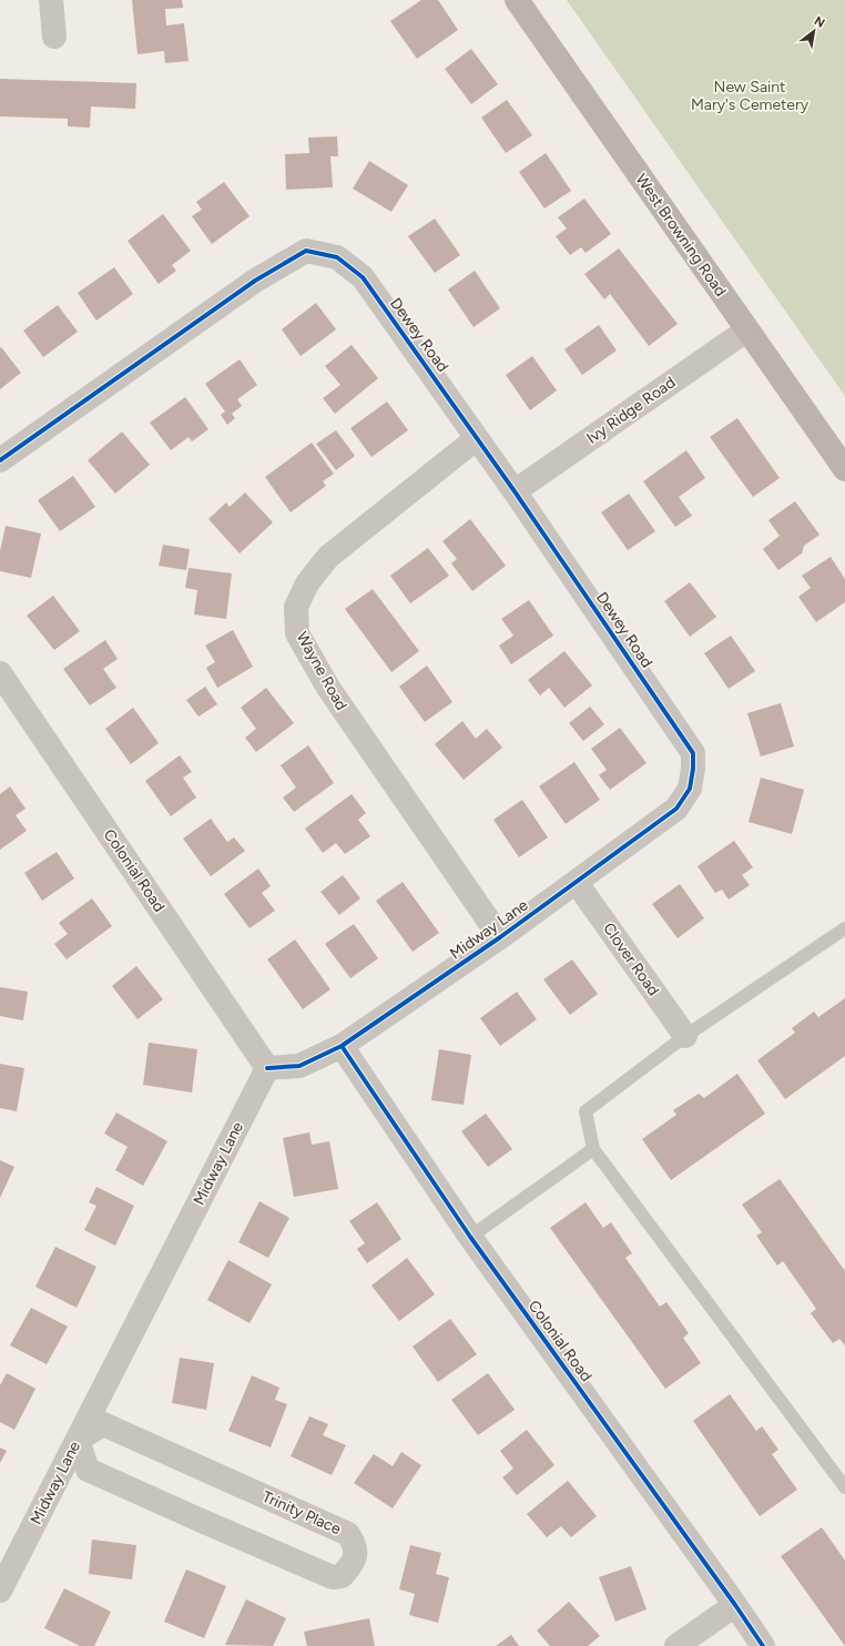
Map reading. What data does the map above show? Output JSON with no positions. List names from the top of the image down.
{
  "streets": {
    "main road": ["West Browning Road"],
    "street": [
      "Dewey Road",
      "Ivy Ridge Road",
      "Wayne Road",
      "Colonial Road",
      "Midway Lane",
      "Clover Road",
      "Trinity Place"
    ]
  },
  "crossings": [
    ["West Browning Road", "Ivy Ridge Road"],
    ["Dewey Road", "Ivy Ridge Road"],
    ["Dewey Road", "Wayne Road"],
    ["Dewey Road", "Midway Lane"],
    ["Wayne Road", "Midway Lane"],
    ["Colonial Road", "Midway Lane"],
    ["Midway Lane", "Clover Road"],
    ["Midway Lane", "Trinity Place"]
  ],
  "parks": ["New Saint Mary's Cemetery"],
  "north": "top right"
}
